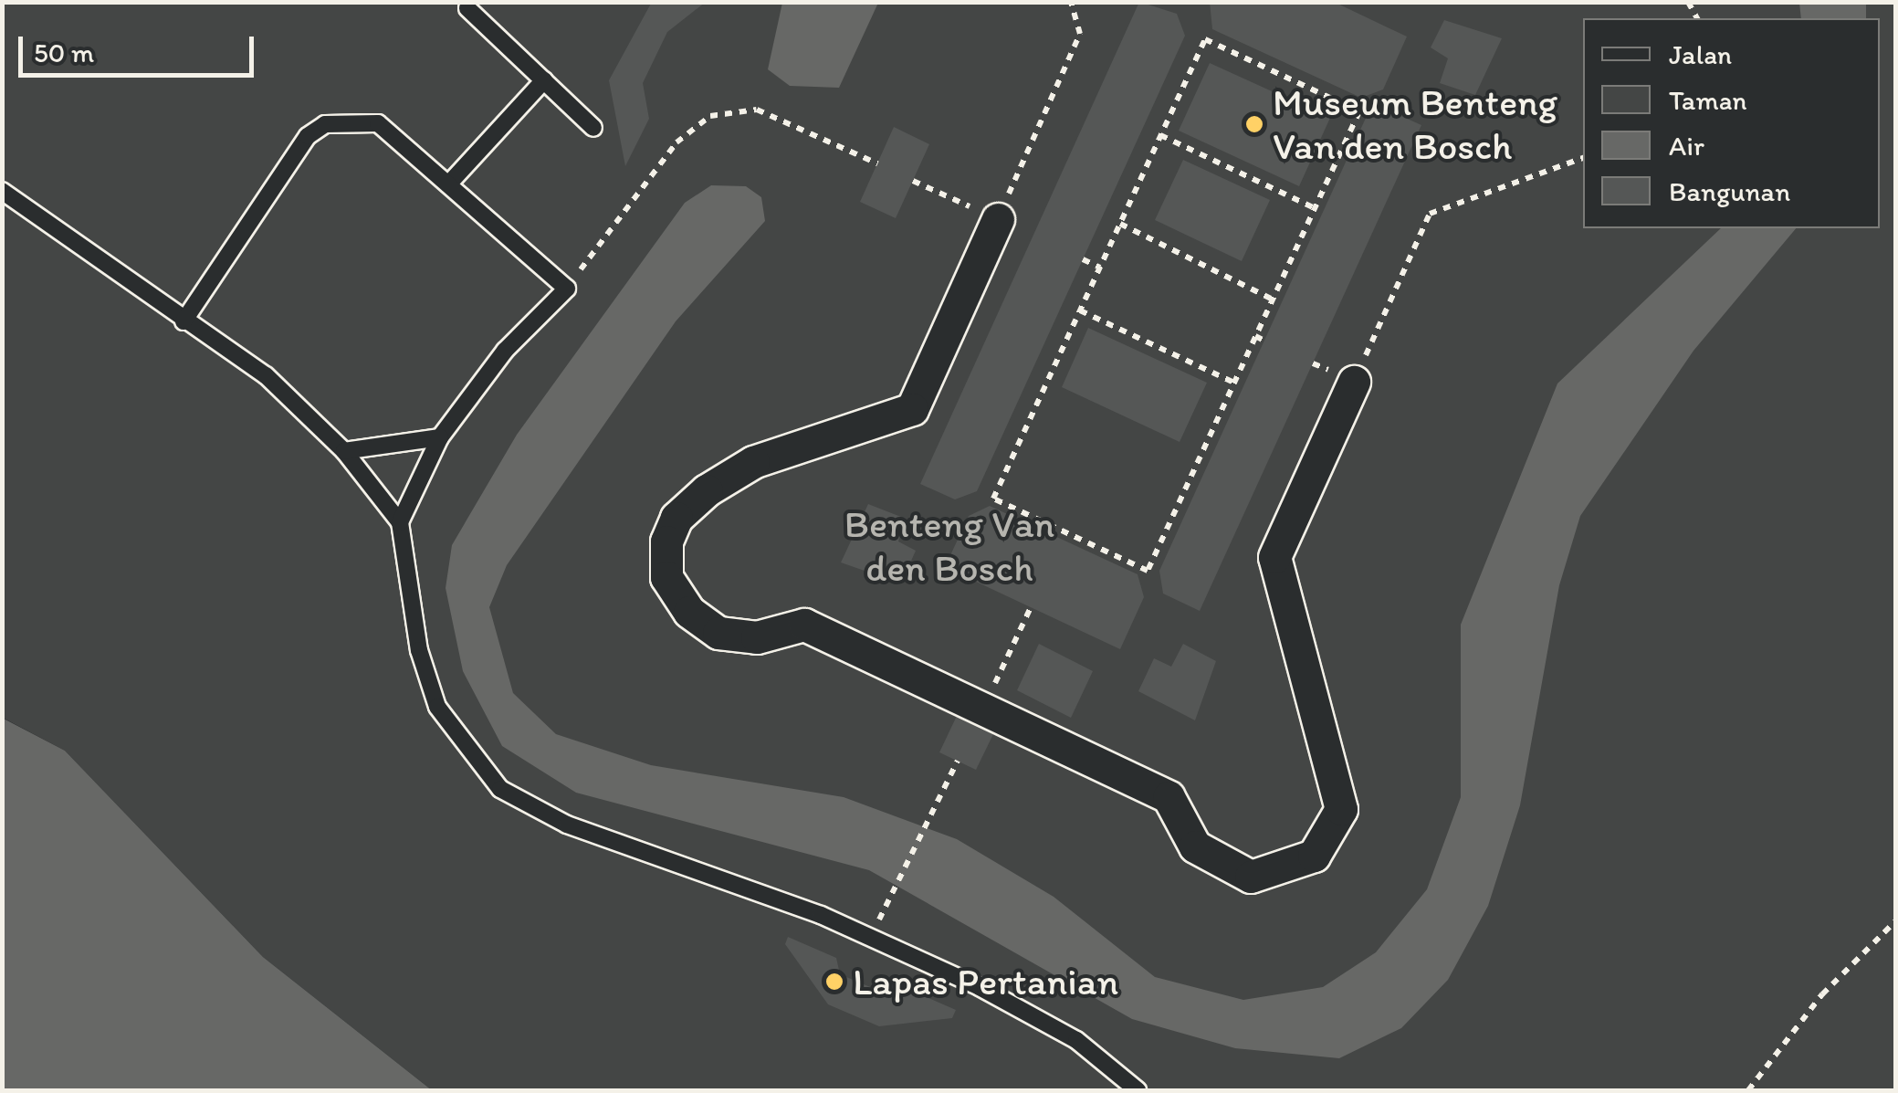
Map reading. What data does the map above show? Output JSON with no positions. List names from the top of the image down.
{
  "parks": ["Benteng Van den Bosch"],
  "places": ["Museum Benteng Van den Bosch", "Lapas Pertanian"],
  "legend": [
    "Jalan",
    "Taman",
    "Air",
    "Bangunan"
  ],
  "scale_bar": "50 m"
}
